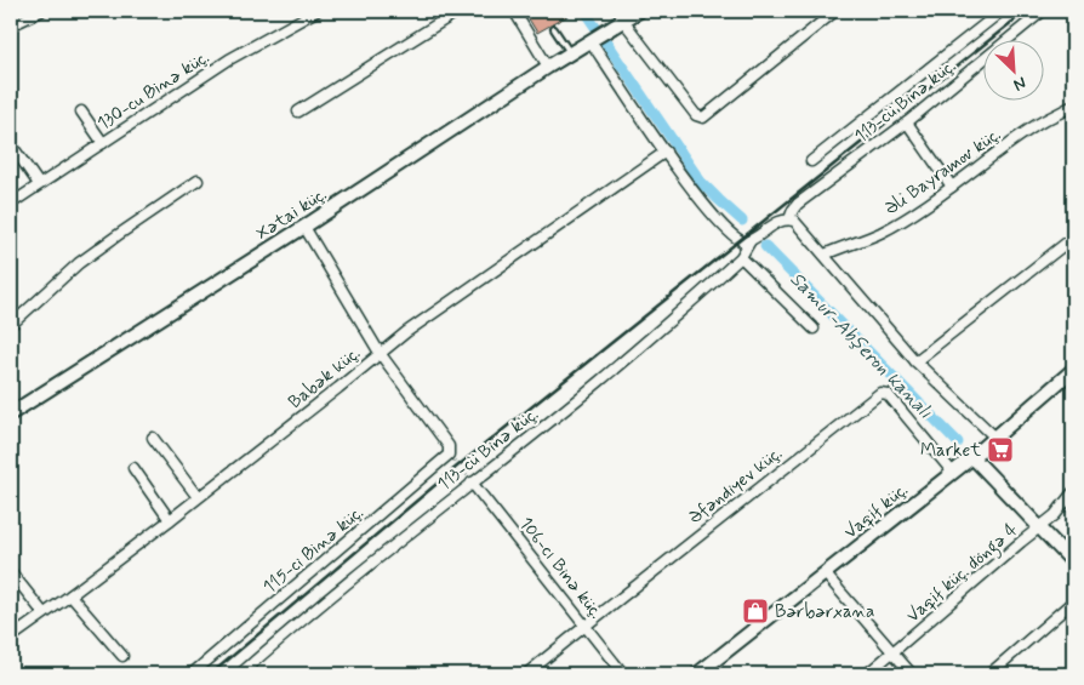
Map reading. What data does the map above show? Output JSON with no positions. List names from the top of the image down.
{
  "streets": {
    "street": [
      "130-cu Binə küç.",
      "113-cü Binə küç.",
      "Əli Bayramov küç.",
      "Xətai küç.",
      "Babək küç.",
      "Əfəndiyev küç.",
      "Vaqif küç.",
      "115-ci Binə küç.",
      "106-cı Binə küç.",
      "Vaqif küç. döngə 4"
    ]
  },
  "crossings": [
    ["113-cü Binə küç.", "106-cı Binə küç."],
    ["Əfəndiyev küç.", "Vaqif küç."],
    ["Əfəndiyev küç.", "106-cı Binə küç."]
  ],
  "water": ["Samur-Abşeron kanalı"],
  "places": {
    "supermarket": ["Market"],
    "shop": ["Bərbərxana"]
  },
  "north": "bottom right"
}
